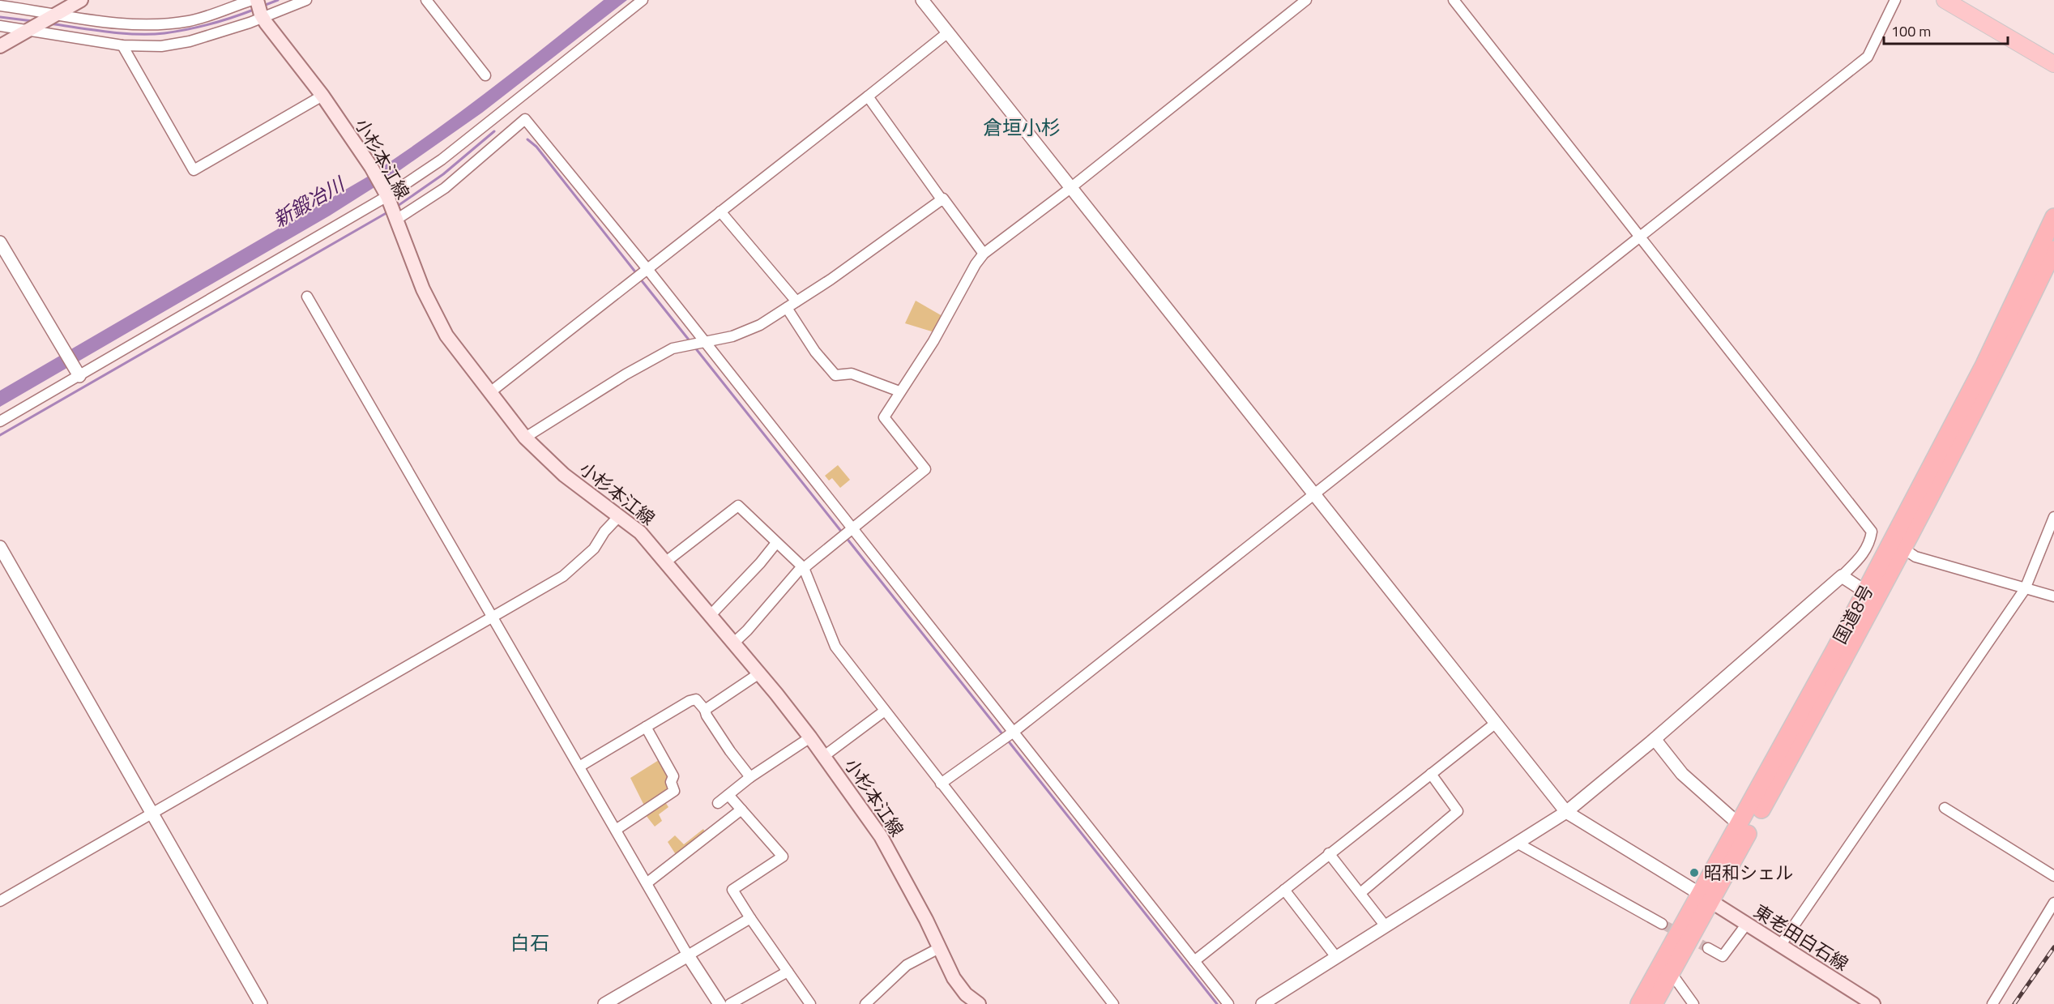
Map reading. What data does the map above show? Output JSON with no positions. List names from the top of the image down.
{
  "streets": {
    "highway": ["国道8号"],
    "main road": ["小杉本江線", "東老田白石線"]
  },
  "crossings": [
    ["国道8号", "東老田白石線"]
  ],
  "districts": ["倉垣小杉", "白石"],
  "water": ["新鍛冶川"],
  "places": ["昭和シェル"],
  "scale_bar": "100 m"
}
